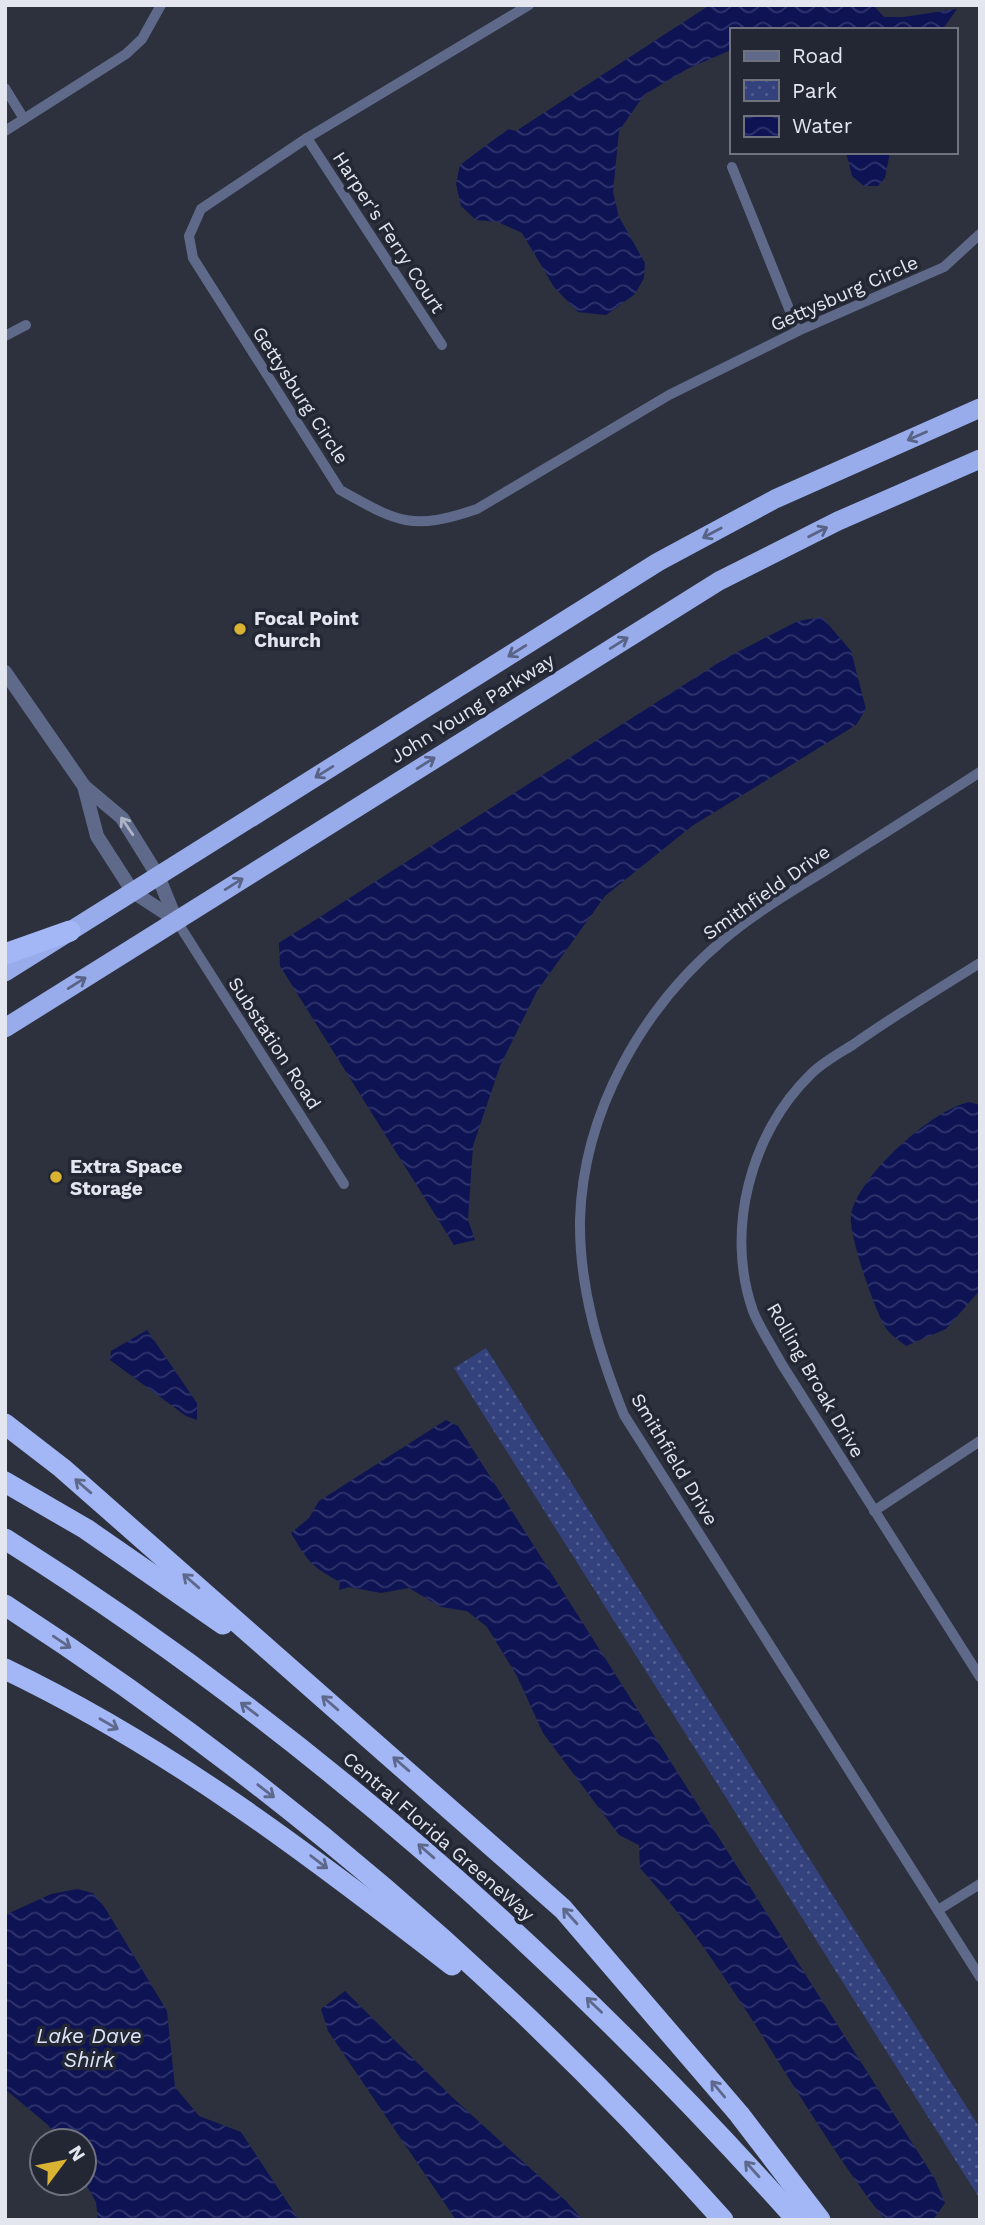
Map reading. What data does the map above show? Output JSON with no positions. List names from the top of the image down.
{
  "streets": {
    "highway": ["John Young Parkway", "Central Florida GreeneWay"],
    "street": [
      "Harper's Ferry Court",
      "Gettysburg Circle",
      "Smithfield Drive",
      "Substation Road",
      "Rolling Broak Drive"
    ]
  },
  "crossings": [
    ["Harper's Ferry Court", "Gettysburg Circle"],
    ["John Young Parkway", "Substation Road"]
  ],
  "water": ["Lake Dave Shirk"],
  "places": ["Focal Point Church", "Extra Space Storage"],
  "legend": ["Road", "Park", "Water"],
  "north": "top right"
}
